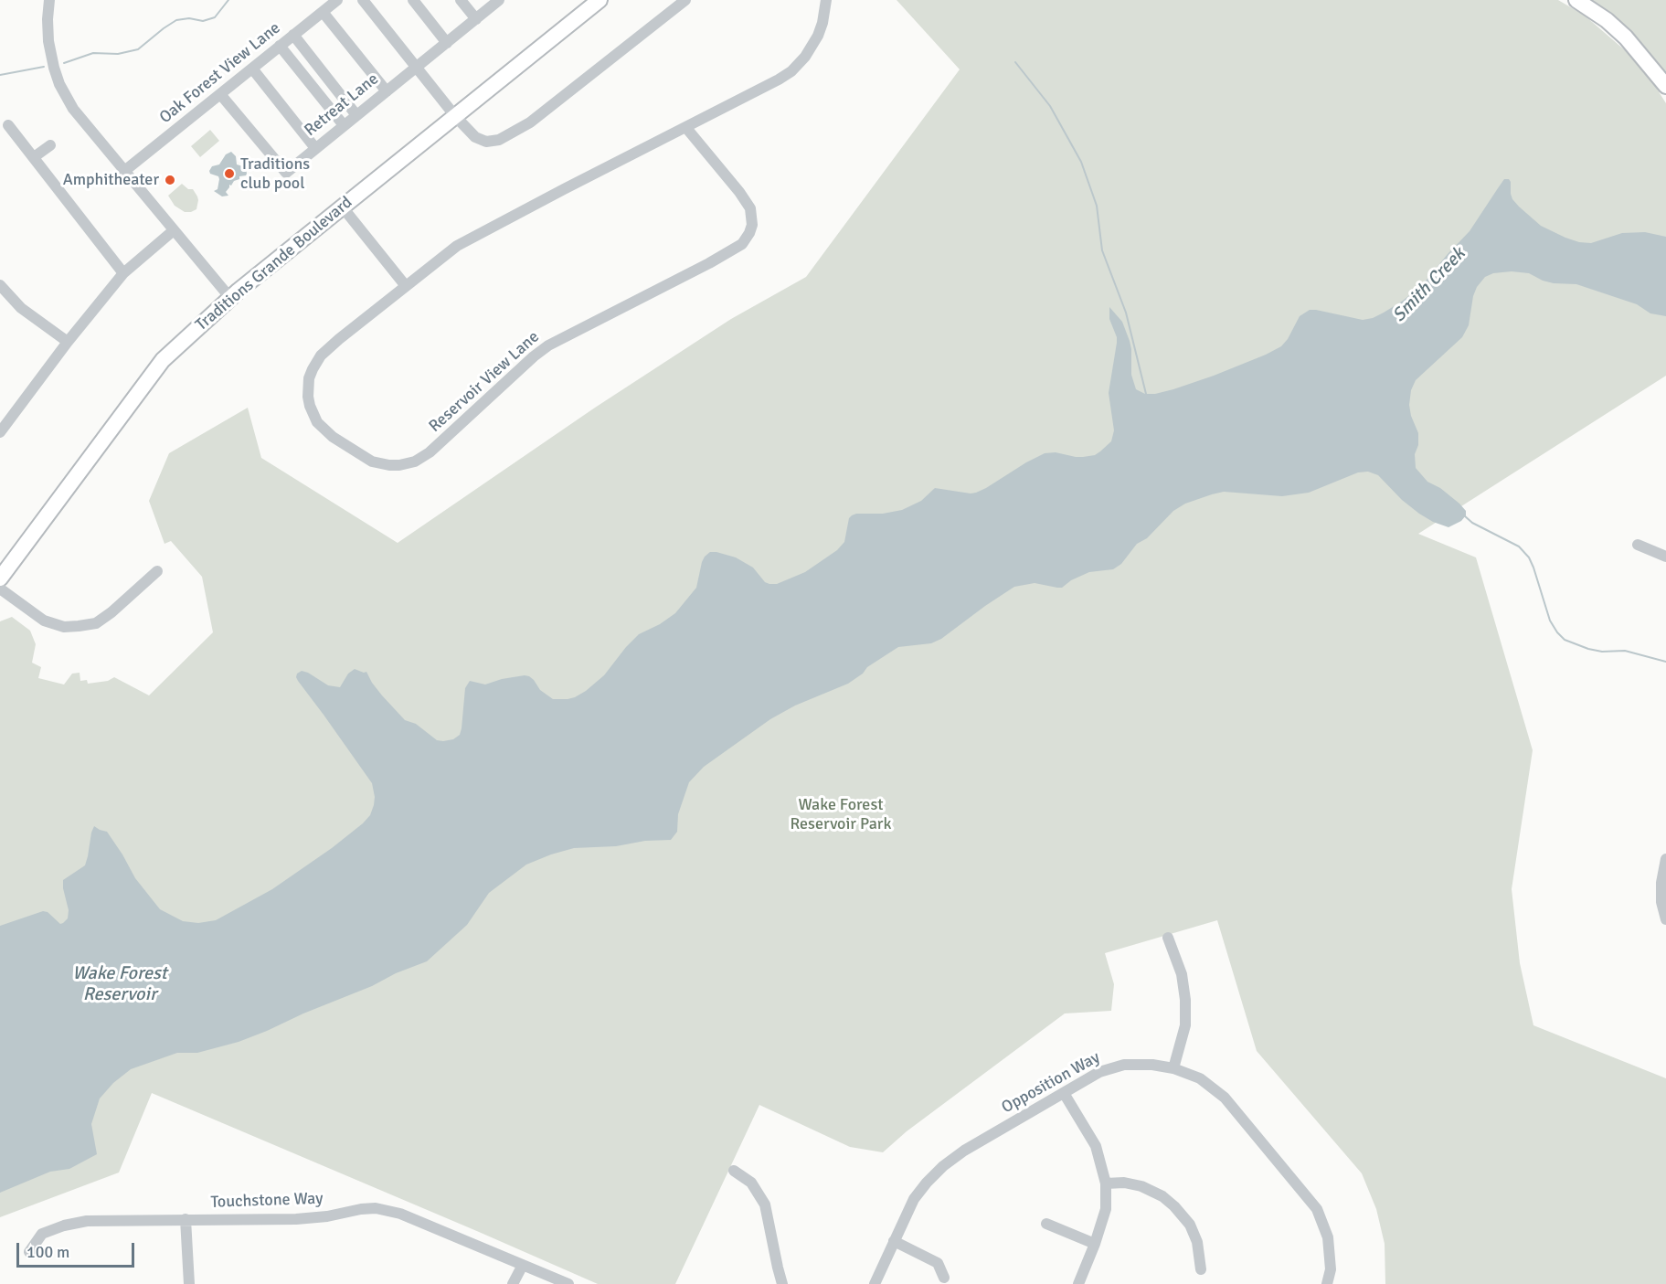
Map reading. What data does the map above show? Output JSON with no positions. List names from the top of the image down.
{
  "streets": {
    "main road": ["Traditions Grande Boulevard"],
    "street": [
      "Oak Forest View Lane",
      "Retreat Lane",
      "Reservoir View Lane",
      "Opposition Way",
      "Touchstone Way"
    ]
  },
  "crossings": [
    ["Oak Forest View Lane", "Retreat Lane"]
  ],
  "water": ["Smith Creek", "Wake Forest Reservoir"],
  "parks": ["Wake Forest Reservoir Park"],
  "places": ["Traditions club pool", "Amphitheater"],
  "scale_bar": "100 m"
}
